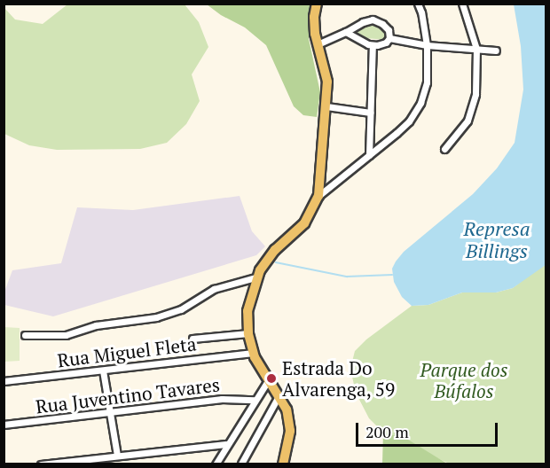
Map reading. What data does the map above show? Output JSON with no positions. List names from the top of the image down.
{
  "streets": {
    "street": ["Rua Miguel Fleta", "Rua Juventino Tavares"]
  },
  "water": ["Represa Billings"],
  "parks": ["Parque dos Búfalos"],
  "places": ["Estrada Do Alvarenga, 59"],
  "scale_bar": "200 m"
}
